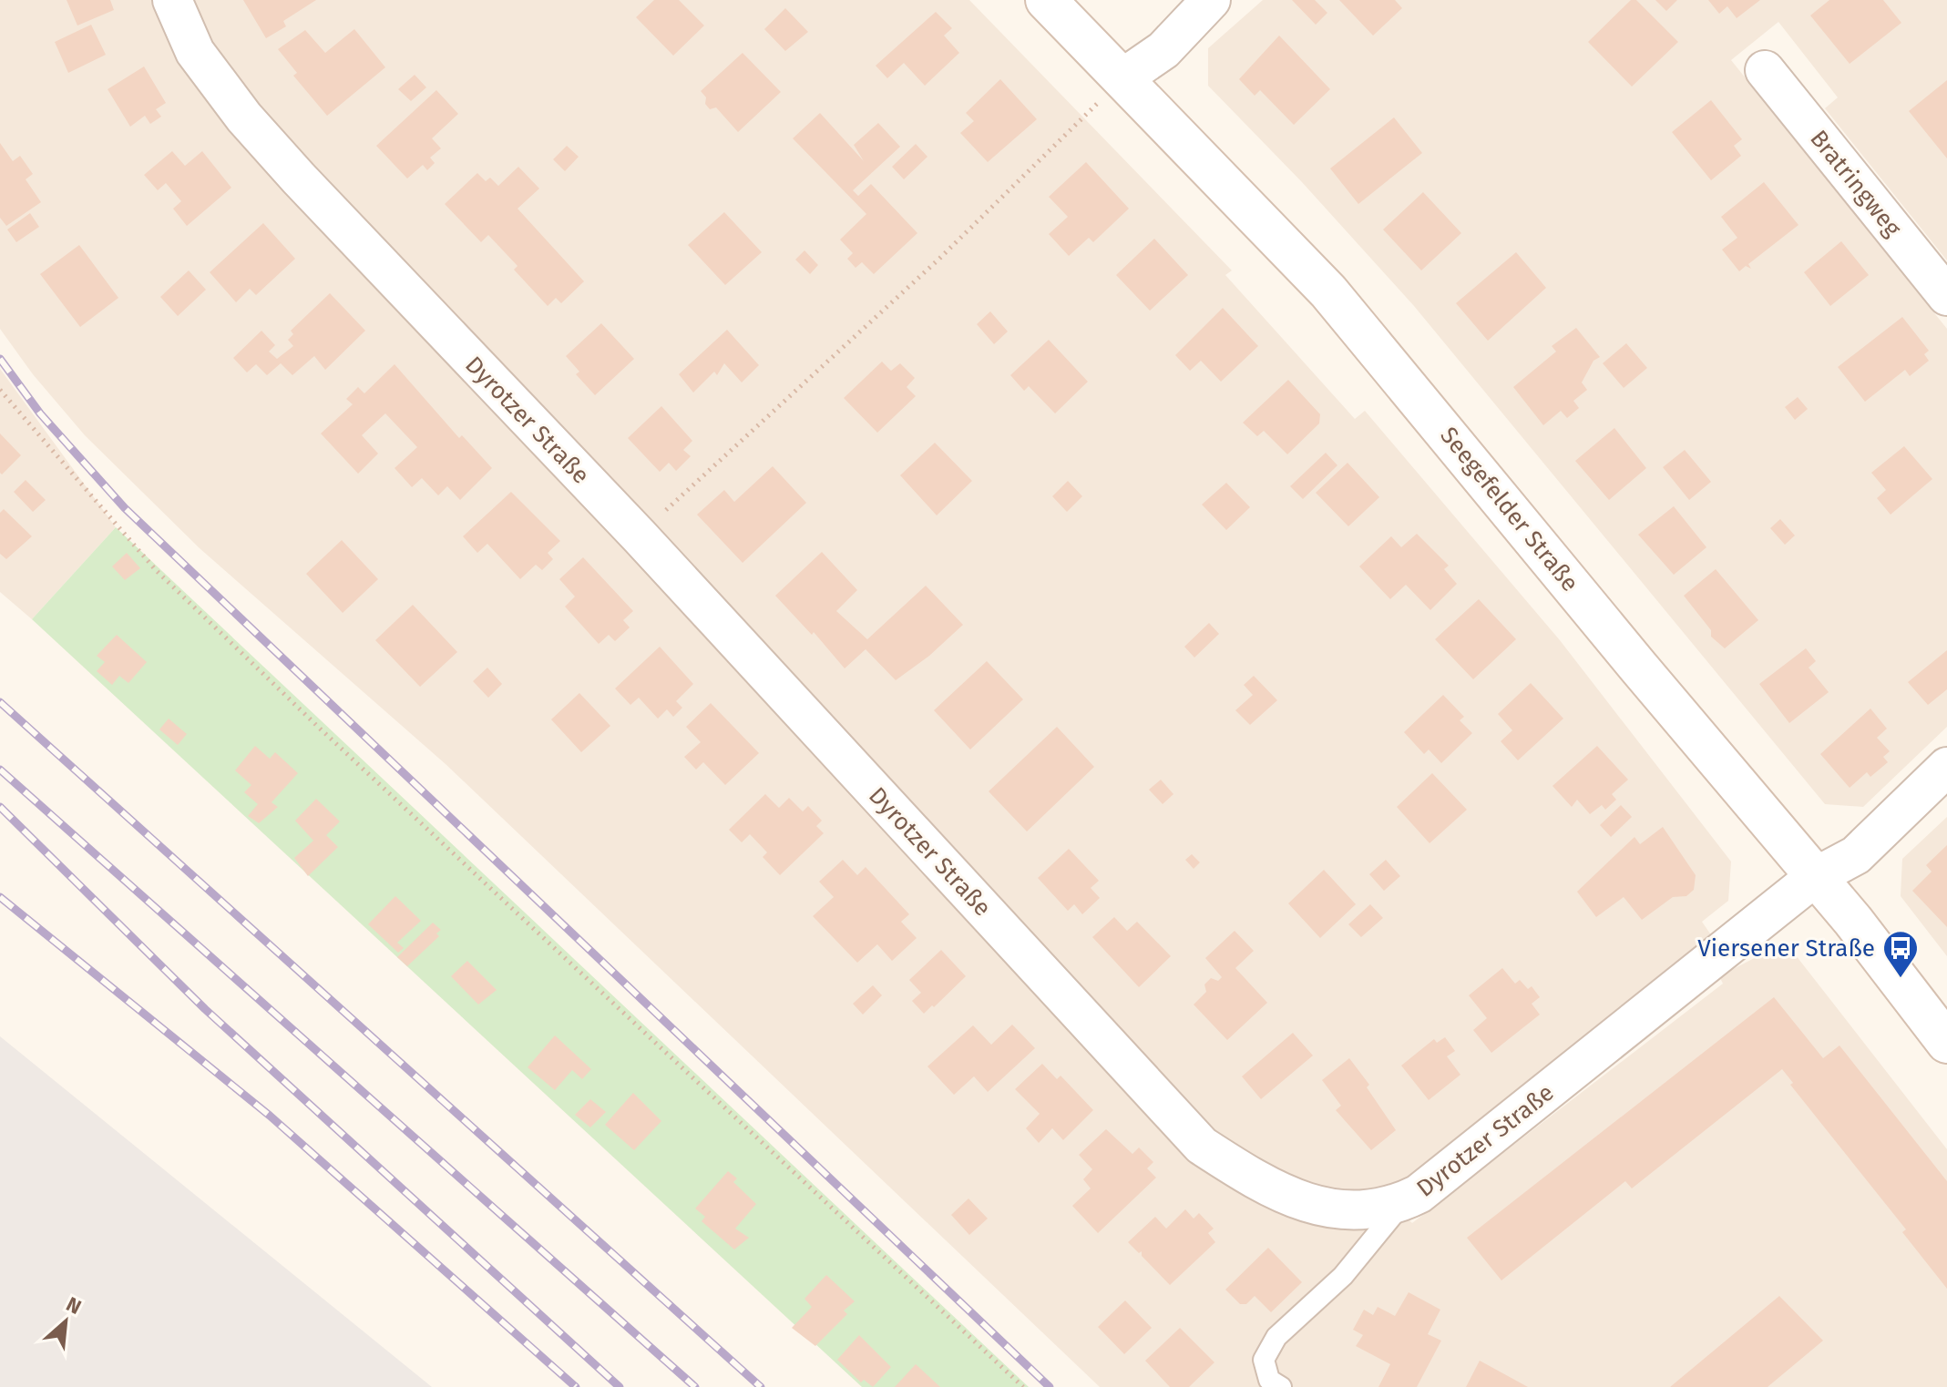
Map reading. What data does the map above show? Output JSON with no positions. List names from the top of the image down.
{
  "streets": {
    "street": ["Bratringweg", "Dyrotzer Straße", "Seegefelder Straße"]
  },
  "crossings": [
    ["Dyrotzer Straße", "Seegefelder Straße"]
  ],
  "places": {
    "bus stop": ["Viersener Straße"]
  },
  "north": "top right"
}
